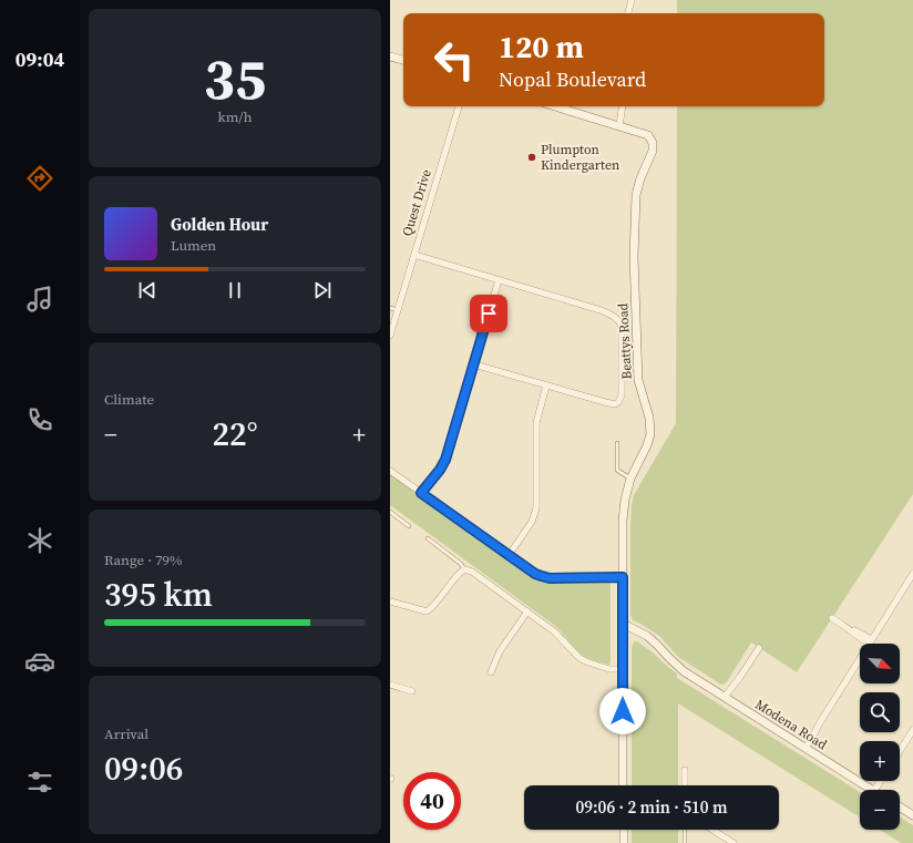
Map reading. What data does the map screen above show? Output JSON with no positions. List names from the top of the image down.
{
  "streets": {
    "street": ["Quest Drive", "Beattys Road", "Modena Road"]
  },
  "crossings": [
    ["Beattys Road", "Modena Road"]
  ],
  "places": ["Plumpton Kindergarten"],
  "north": "bottom right",
  "page": {
    "tabs": "09:04",
    "tile": [
      ["35", "km/h"],
      "Climate",
      ["Range · 79%", "395 km"],
      ["Arrival", "09:06"]
    ],
    "turn": ["120 m", "Nopal Boulevard"],
    "song": ["Golden Hour", "Lumen"],
    "heat": ["−", "22°", "+"],
    "map_buttons": ["+", "−"],
    "limit": "40",
    "trip": "09:06 · 2 min · 510 m"
  }
}
